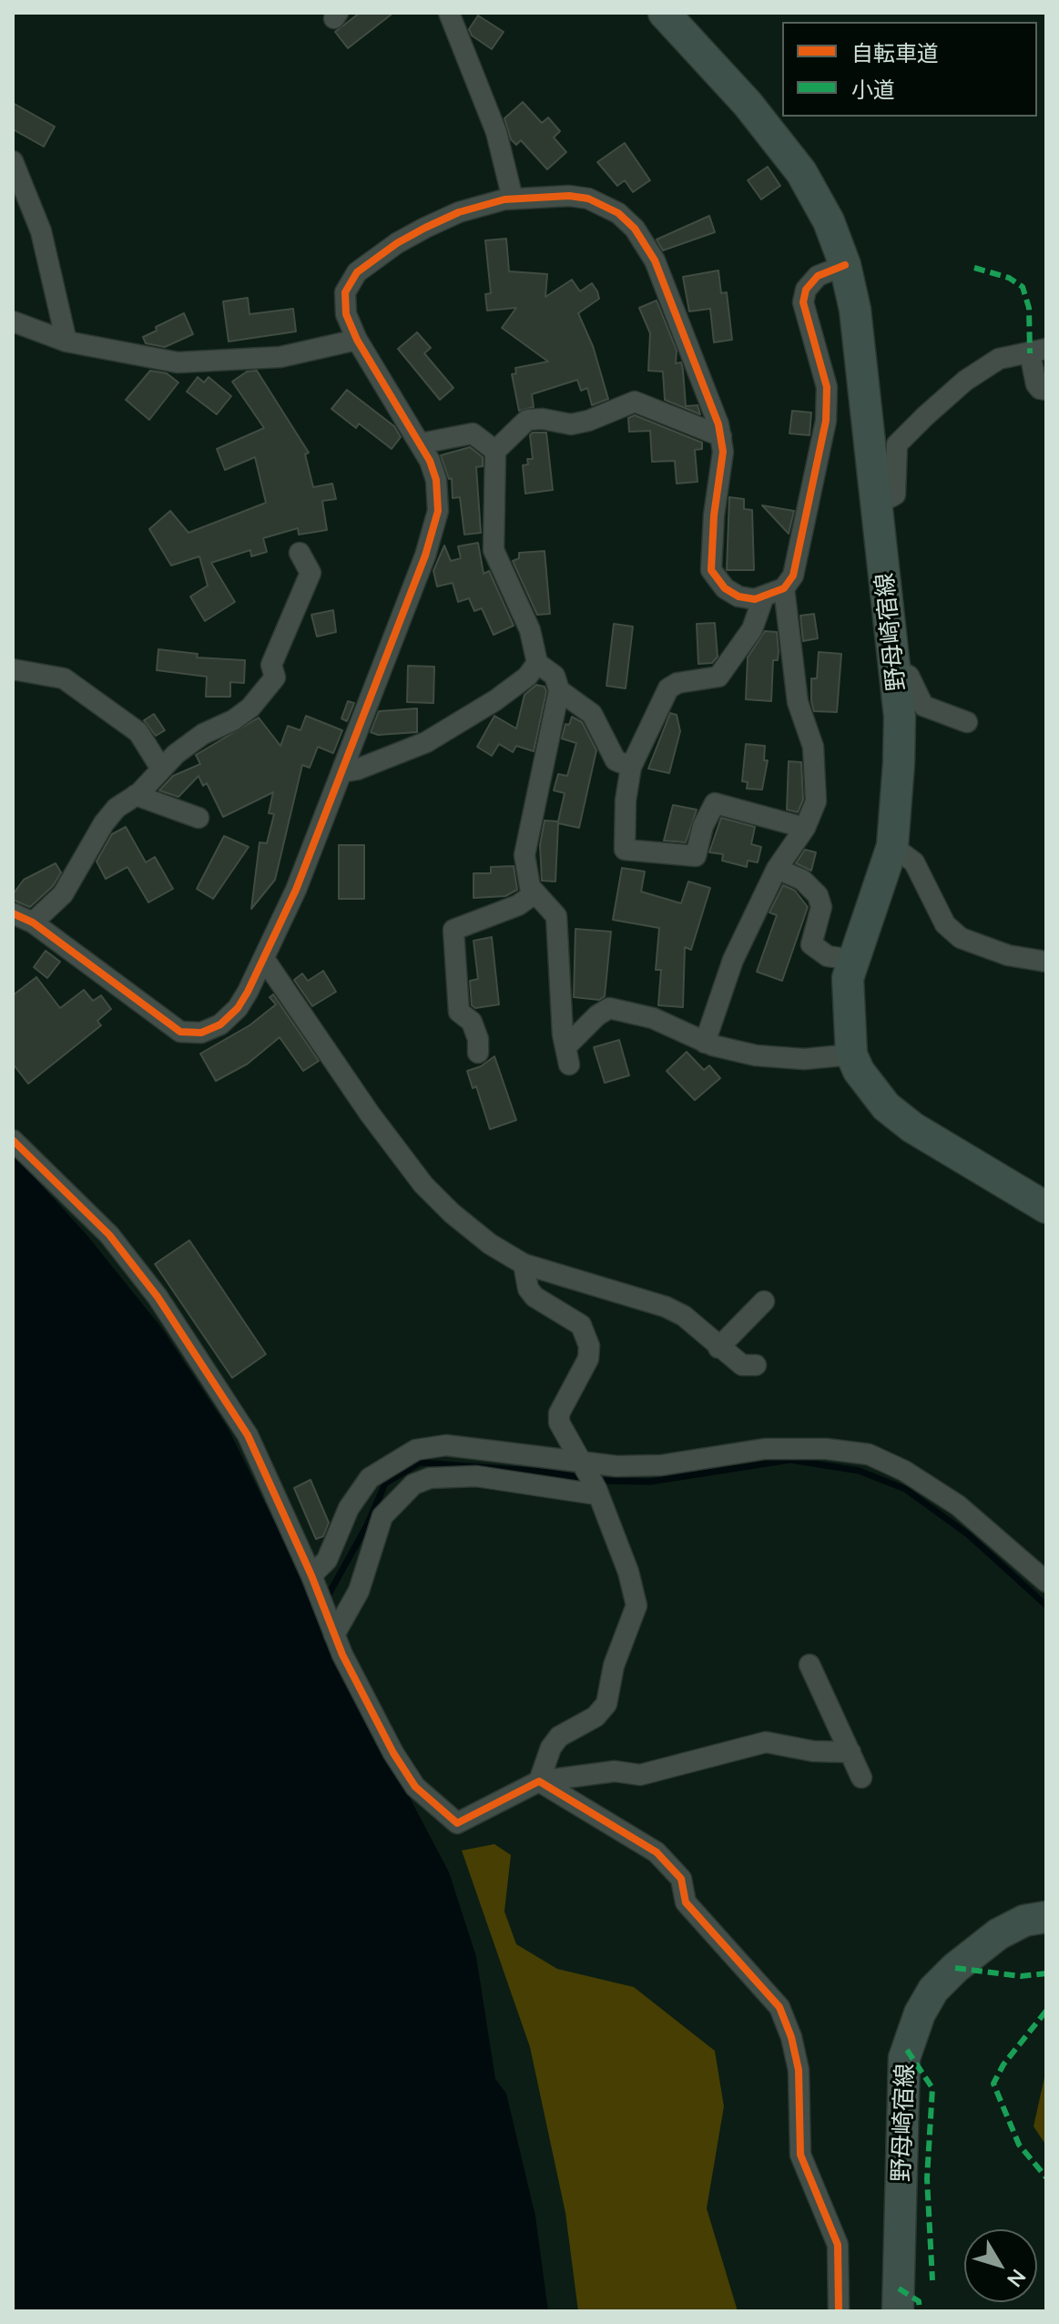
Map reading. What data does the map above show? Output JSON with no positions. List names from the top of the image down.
{
  "streets": {
    "main road": ["野母崎宿線"]
  },
  "legend": ["自転車道", "小道"],
  "north": "bottom right"
}
